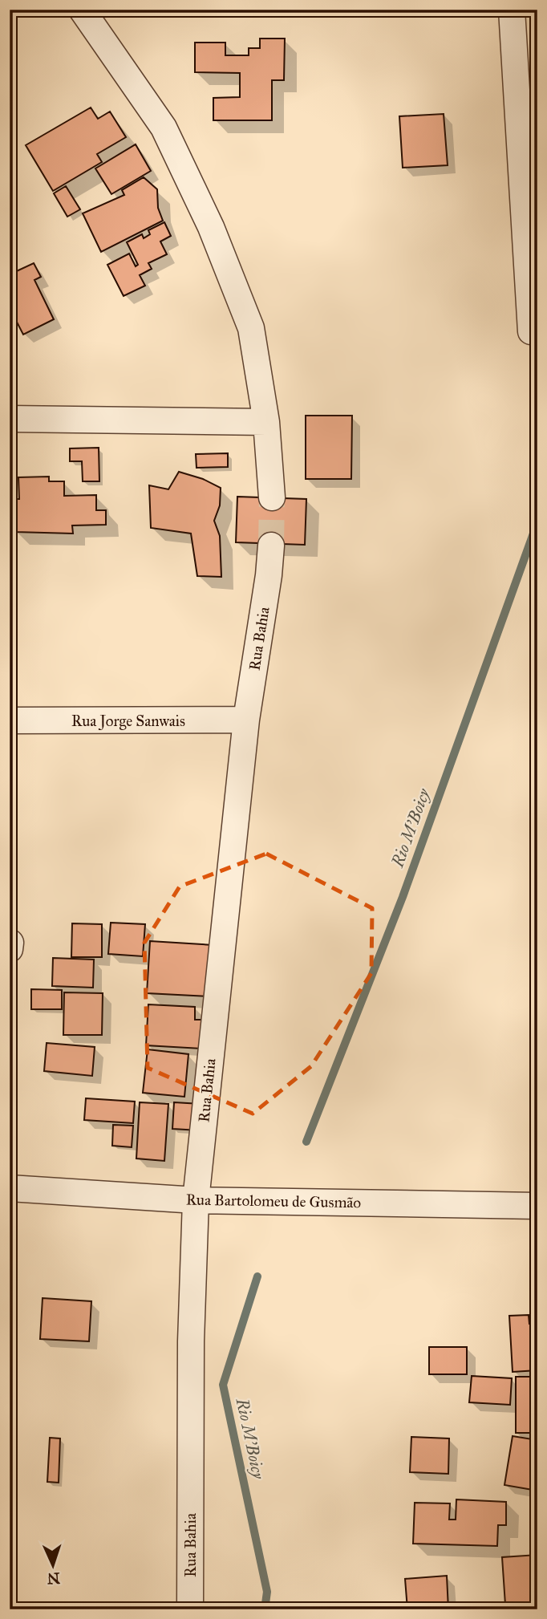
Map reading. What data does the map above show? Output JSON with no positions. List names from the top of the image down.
{
  "streets": {
    "street": ["Rua Bahia", "Rua Jorge Sanwais", "Rua Bartolomeu de Gusmão"]
  },
  "crossings": [
    ["Rua Bahia", "Rua Jorge Sanwais"],
    ["Rua Bahia", "Rua Bartolomeu de Gusmão"]
  ],
  "water": ["Rio M'Boicy"],
  "north": "bottom"
}
